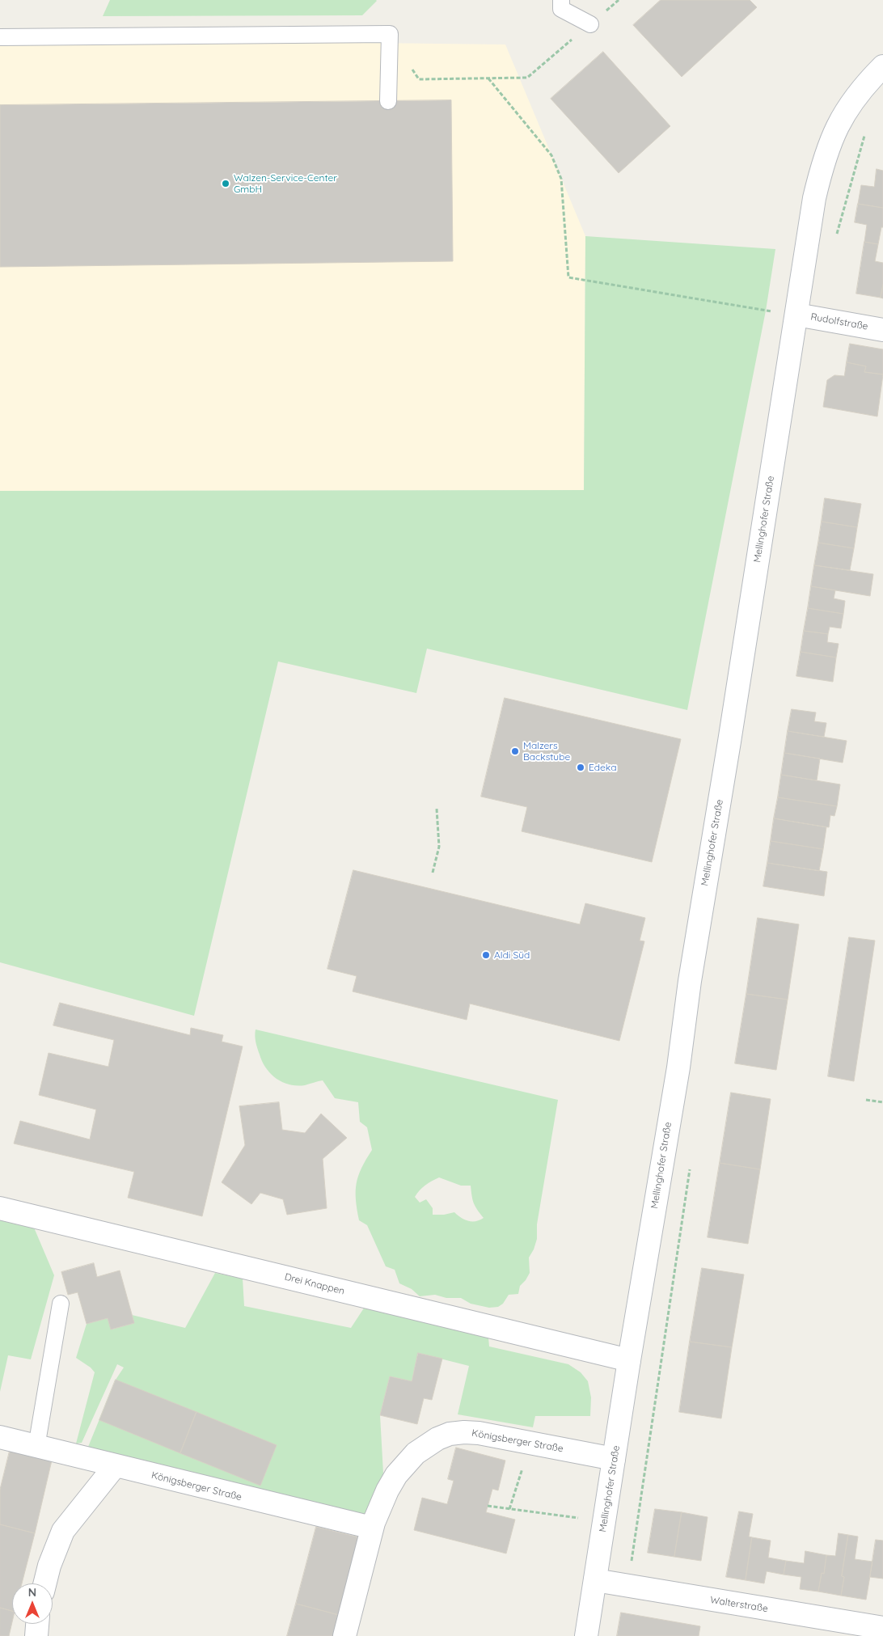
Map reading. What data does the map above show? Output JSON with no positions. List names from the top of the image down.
{
  "streets": {
    "street": [
      "Rudolfstraße",
      "Mellinghofer Straße",
      "Drei Knappen",
      "Königsberger Straße",
      "Walterstraße"
    ]
  },
  "crossings": [
    ["Rudolfstraße", "Mellinghofer Straße"],
    ["Mellinghofer Straße", "Drei Knappen"],
    ["Mellinghofer Straße", "Königsberger Straße"],
    ["Mellinghofer Straße", "Walterstraße"]
  ],
  "places": [
    "Walzen-Service-Center GmbH",
    "Malzers Backstube",
    "Edeka",
    "Aldi Süd"
  ],
  "north": "top"
}
